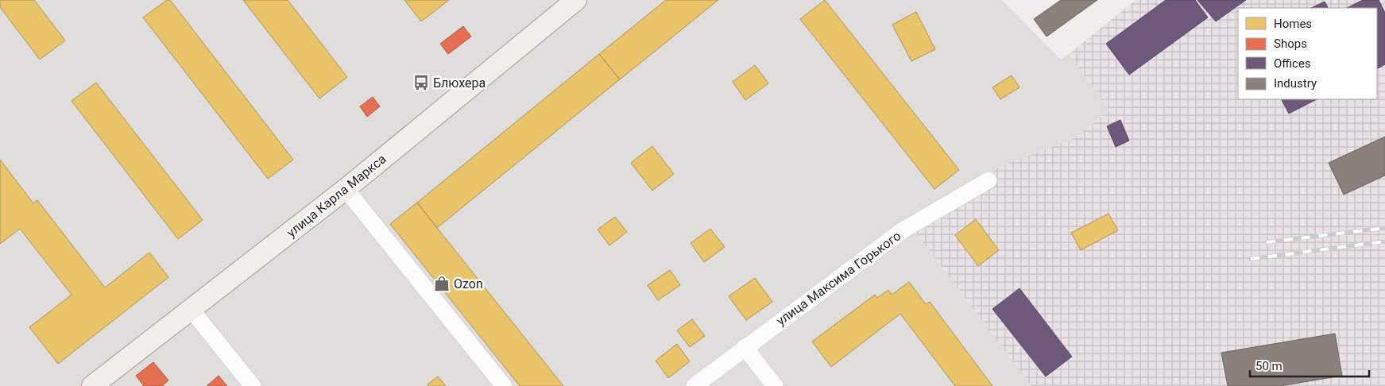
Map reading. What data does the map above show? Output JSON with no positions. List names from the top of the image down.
{
  "streets": {
    "main road": ["улица Карла Маркса"],
    "street": ["улица Максима Горького"]
  },
  "places": {
    "bus stop": ["Блюхера"],
    "shop": ["Ozon"]
  },
  "legend": [
    "Homes",
    "Shops",
    "Offices",
    "Industry"
  ],
  "scale_bar": "50 m"
}
